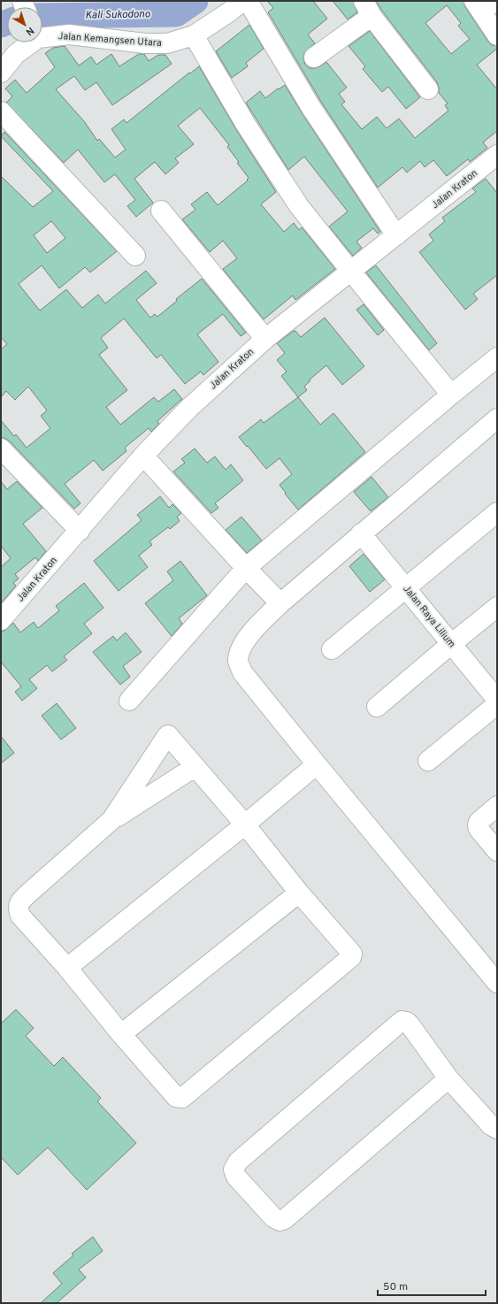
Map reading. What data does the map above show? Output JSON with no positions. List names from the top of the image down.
{
  "streets": {
    "street": ["Jalan Kemangsen Utara", "Jalan Kraton", "Jalan Raya Lilium"]
  },
  "water": ["Kali Sukodono"],
  "scale_bar": "50 m",
  "north": "bottom right"
}
